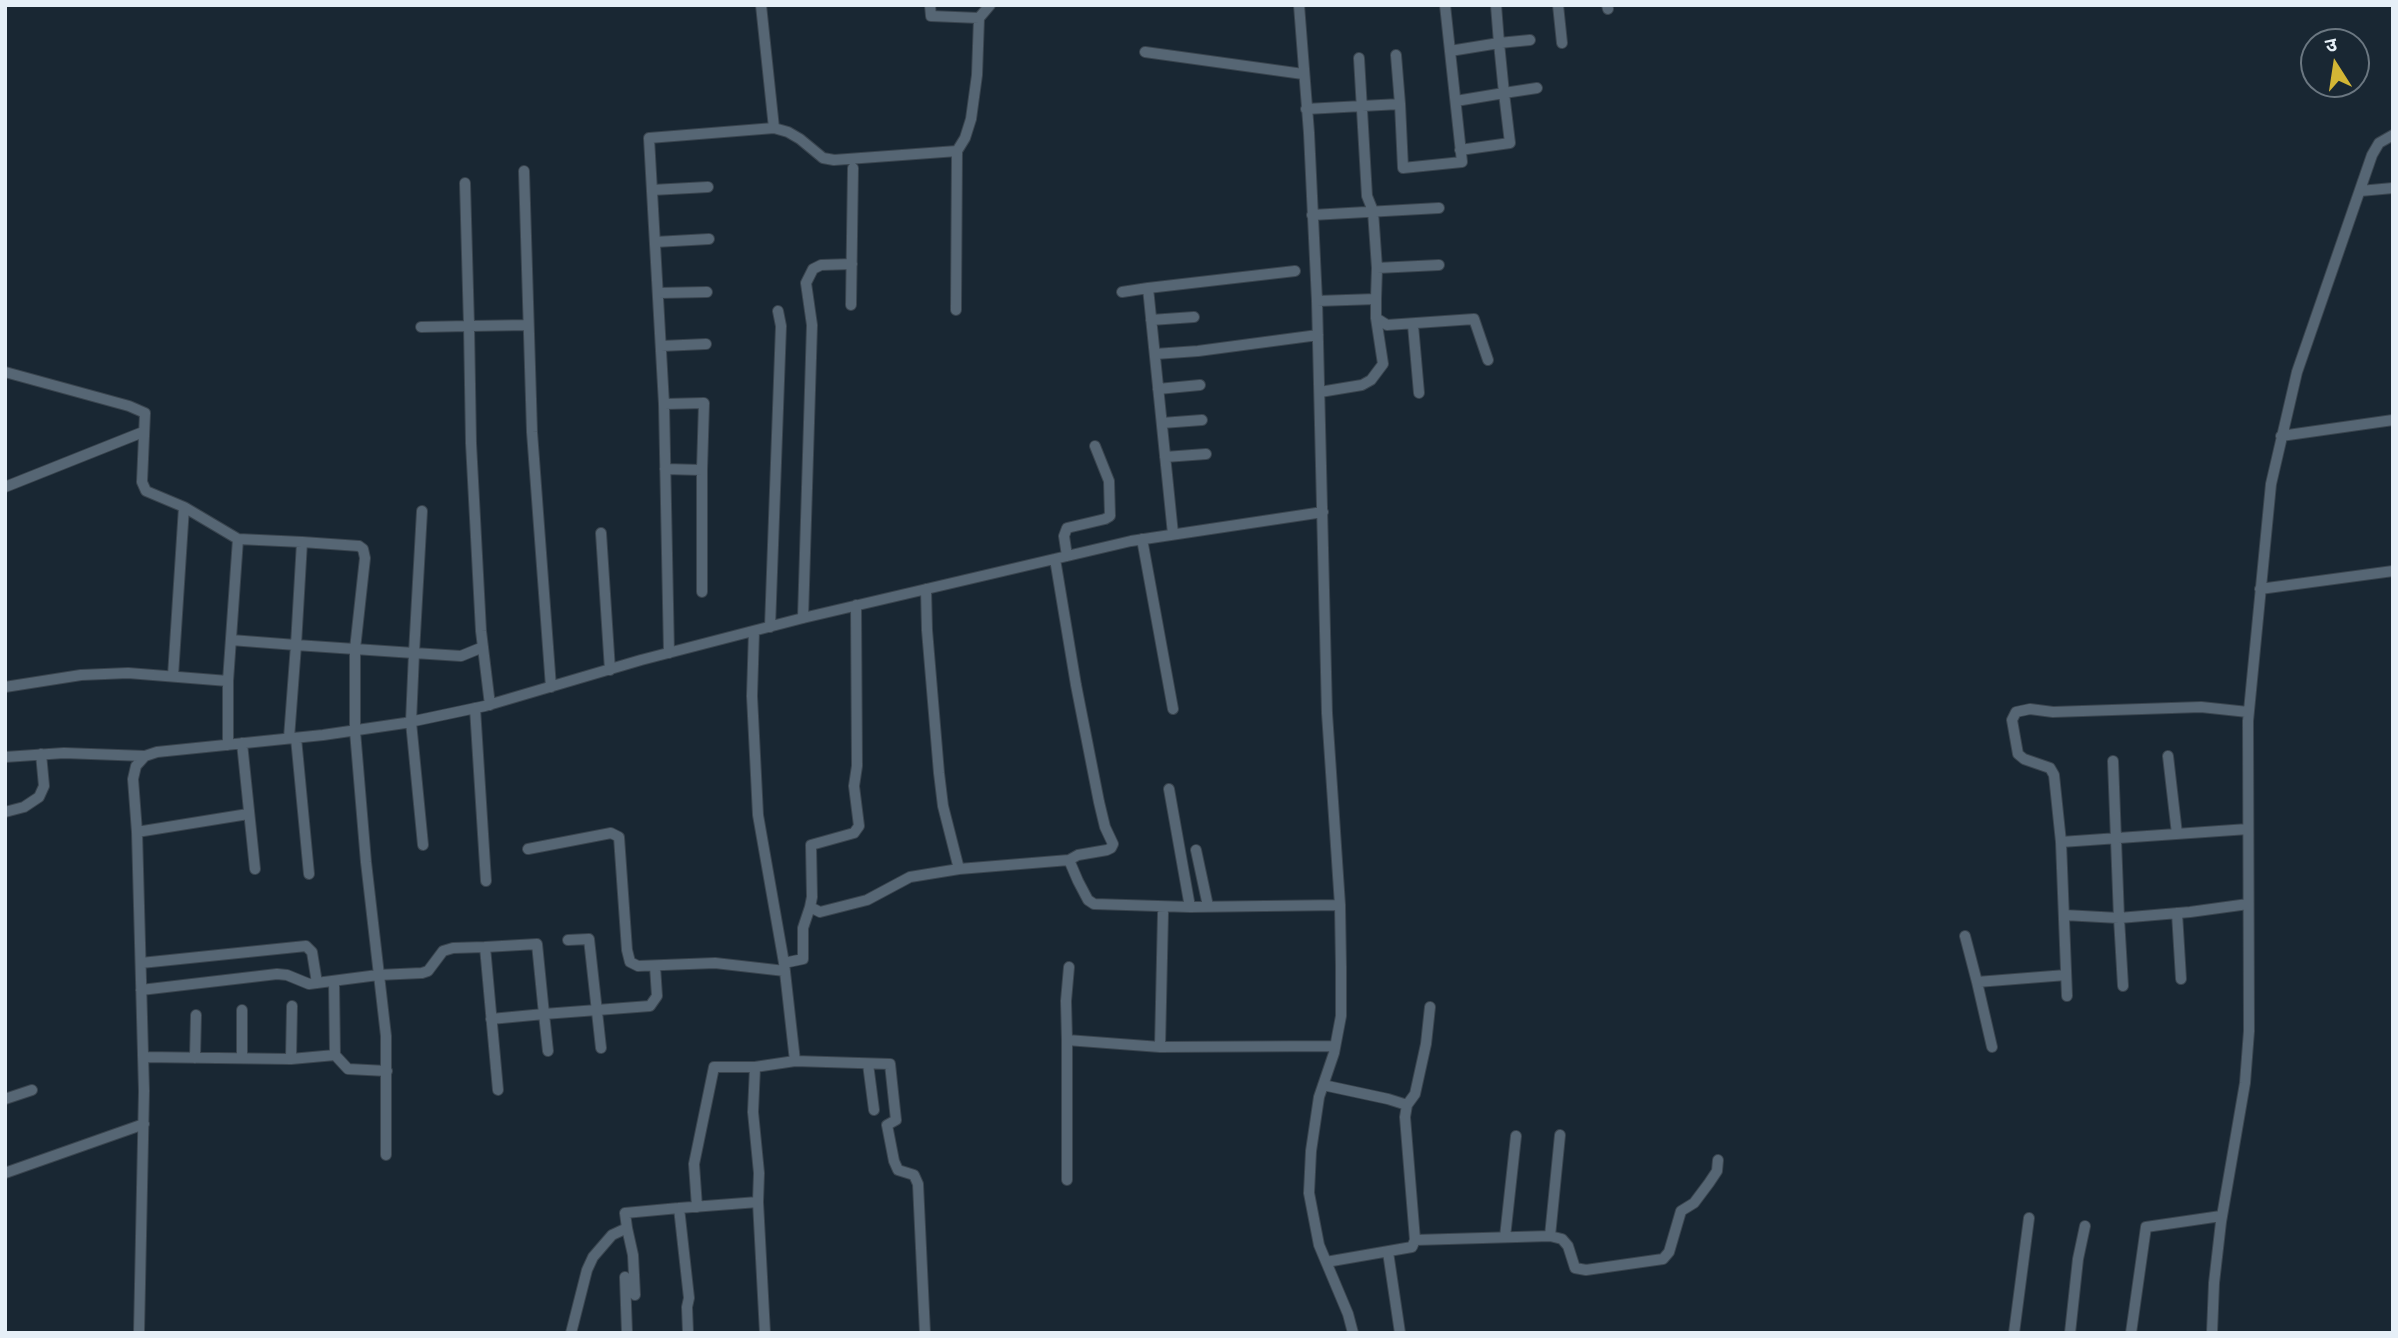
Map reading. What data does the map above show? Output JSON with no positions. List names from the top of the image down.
{
  "north": "top"
}
